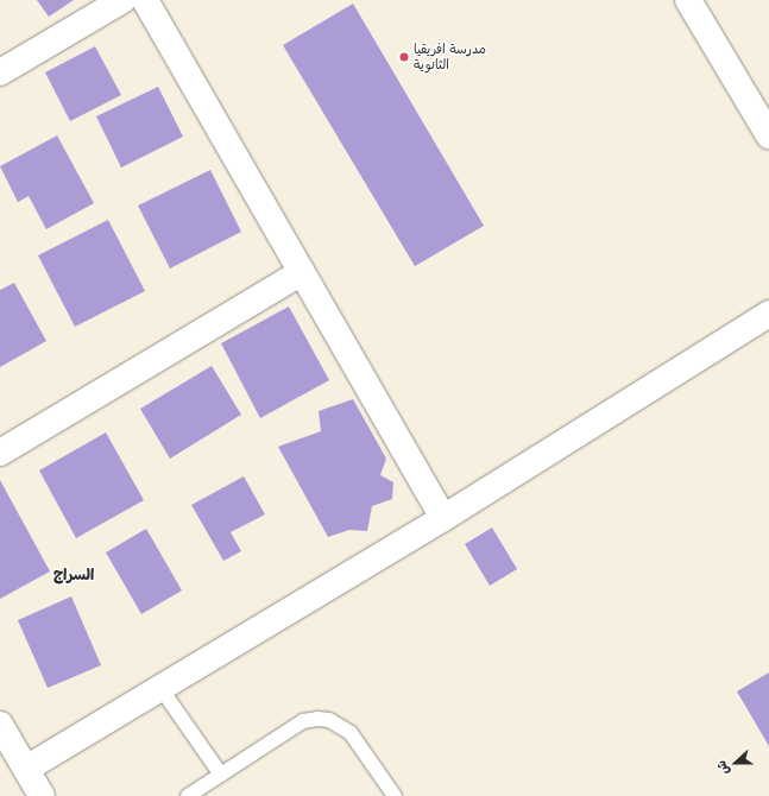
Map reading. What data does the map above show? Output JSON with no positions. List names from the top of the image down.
{
  "districts": ["السراج"],
  "places": ["مدرسة افريقيا الثانوية"],
  "north": "left"
}
